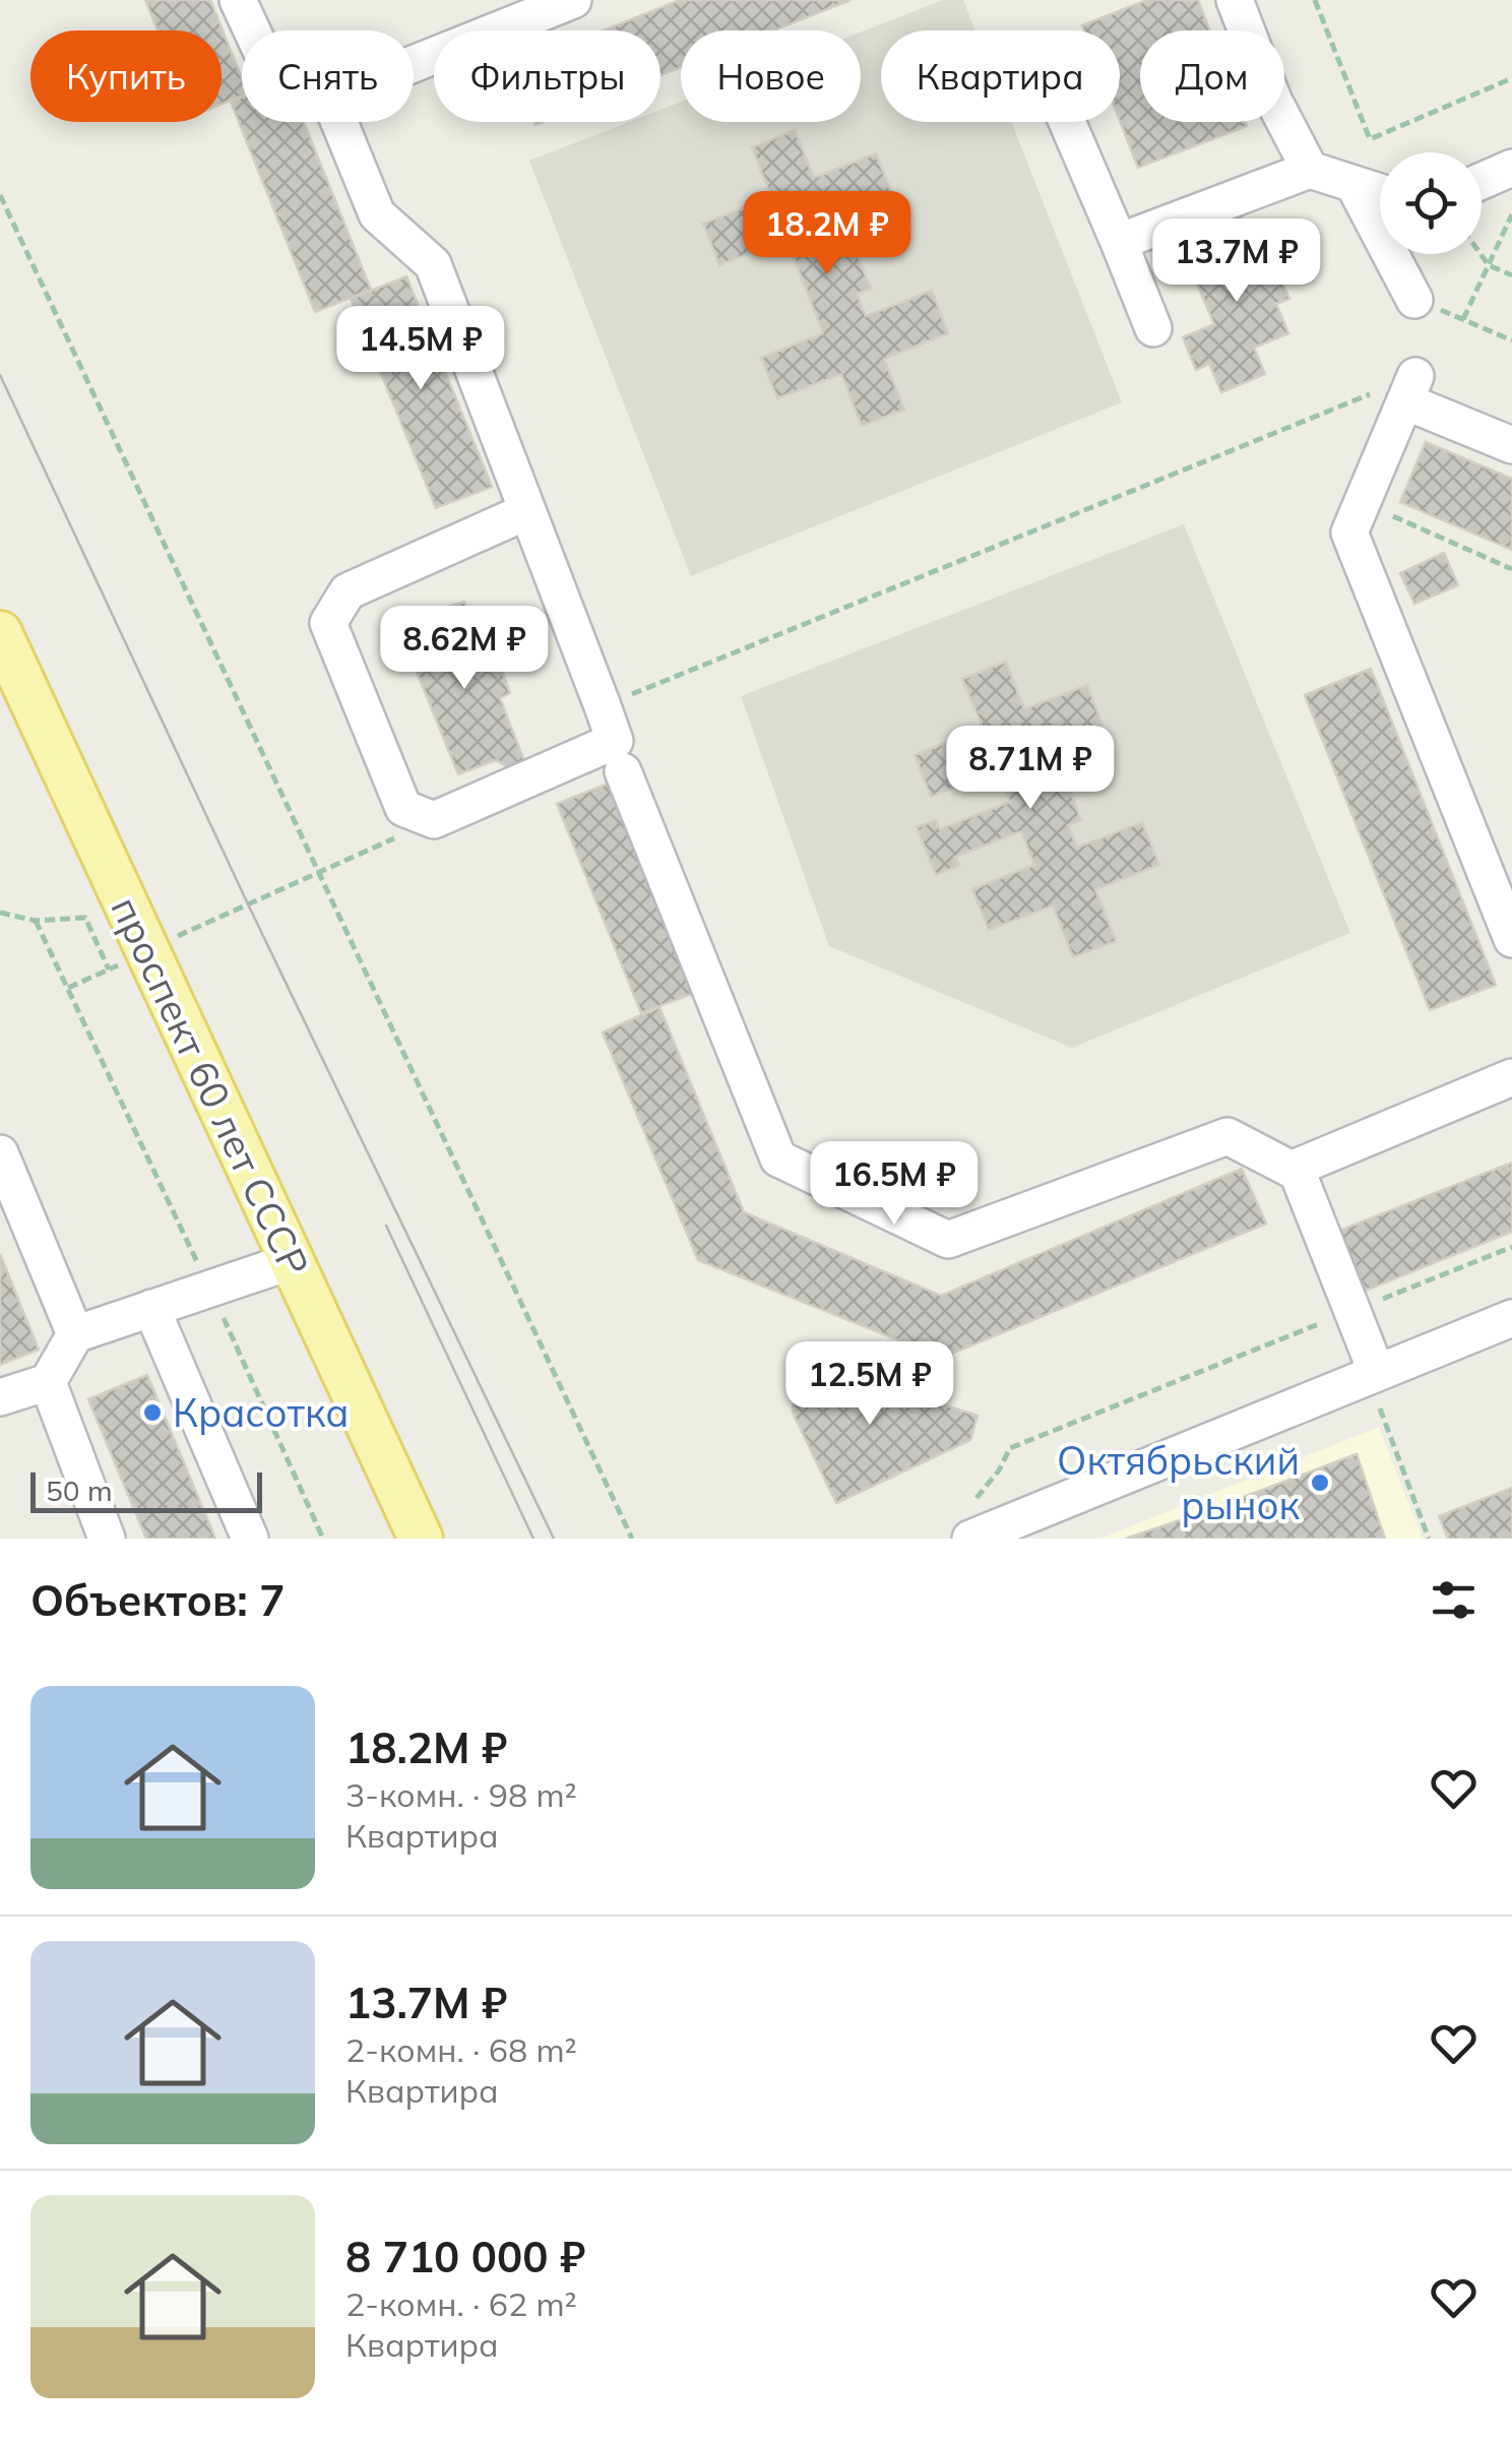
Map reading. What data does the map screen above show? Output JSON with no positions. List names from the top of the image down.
{
  "streets": {
    "main road": ["проспект 60 лет СССР"]
  },
  "places": ["Красотка", "Октябрьский рынок"],
  "scale_bar": "50 m",
  "page": {
    "chip": [
      "Купить",
      "Снять",
      "Фильтры",
      "Новое",
      "Квартира",
      "Дом"
    ],
    "price": [
      "18.2M ₽",
      "13.7M ₽",
      "14.5M ₽",
      "8.62M ₽",
      "8.71M ₽",
      "16.5M ₽",
      "12.5M ₽"
    ],
    "scale": "50 m",
    "heading": "Объектов: 7",
    "list": [
      {
        "name": "18.2M ₽",
        "note": "3-комн. · 98 m² · Квартира"
      },
      {
        "name": "13.7M ₽",
        "note": "2-комн. · 68 m² · Квартира"
      },
      {
        "name": "8 710 000 ₽",
        "note": "2-комн. · 62 m² · Квартира"
      }
    ]
  }
}
